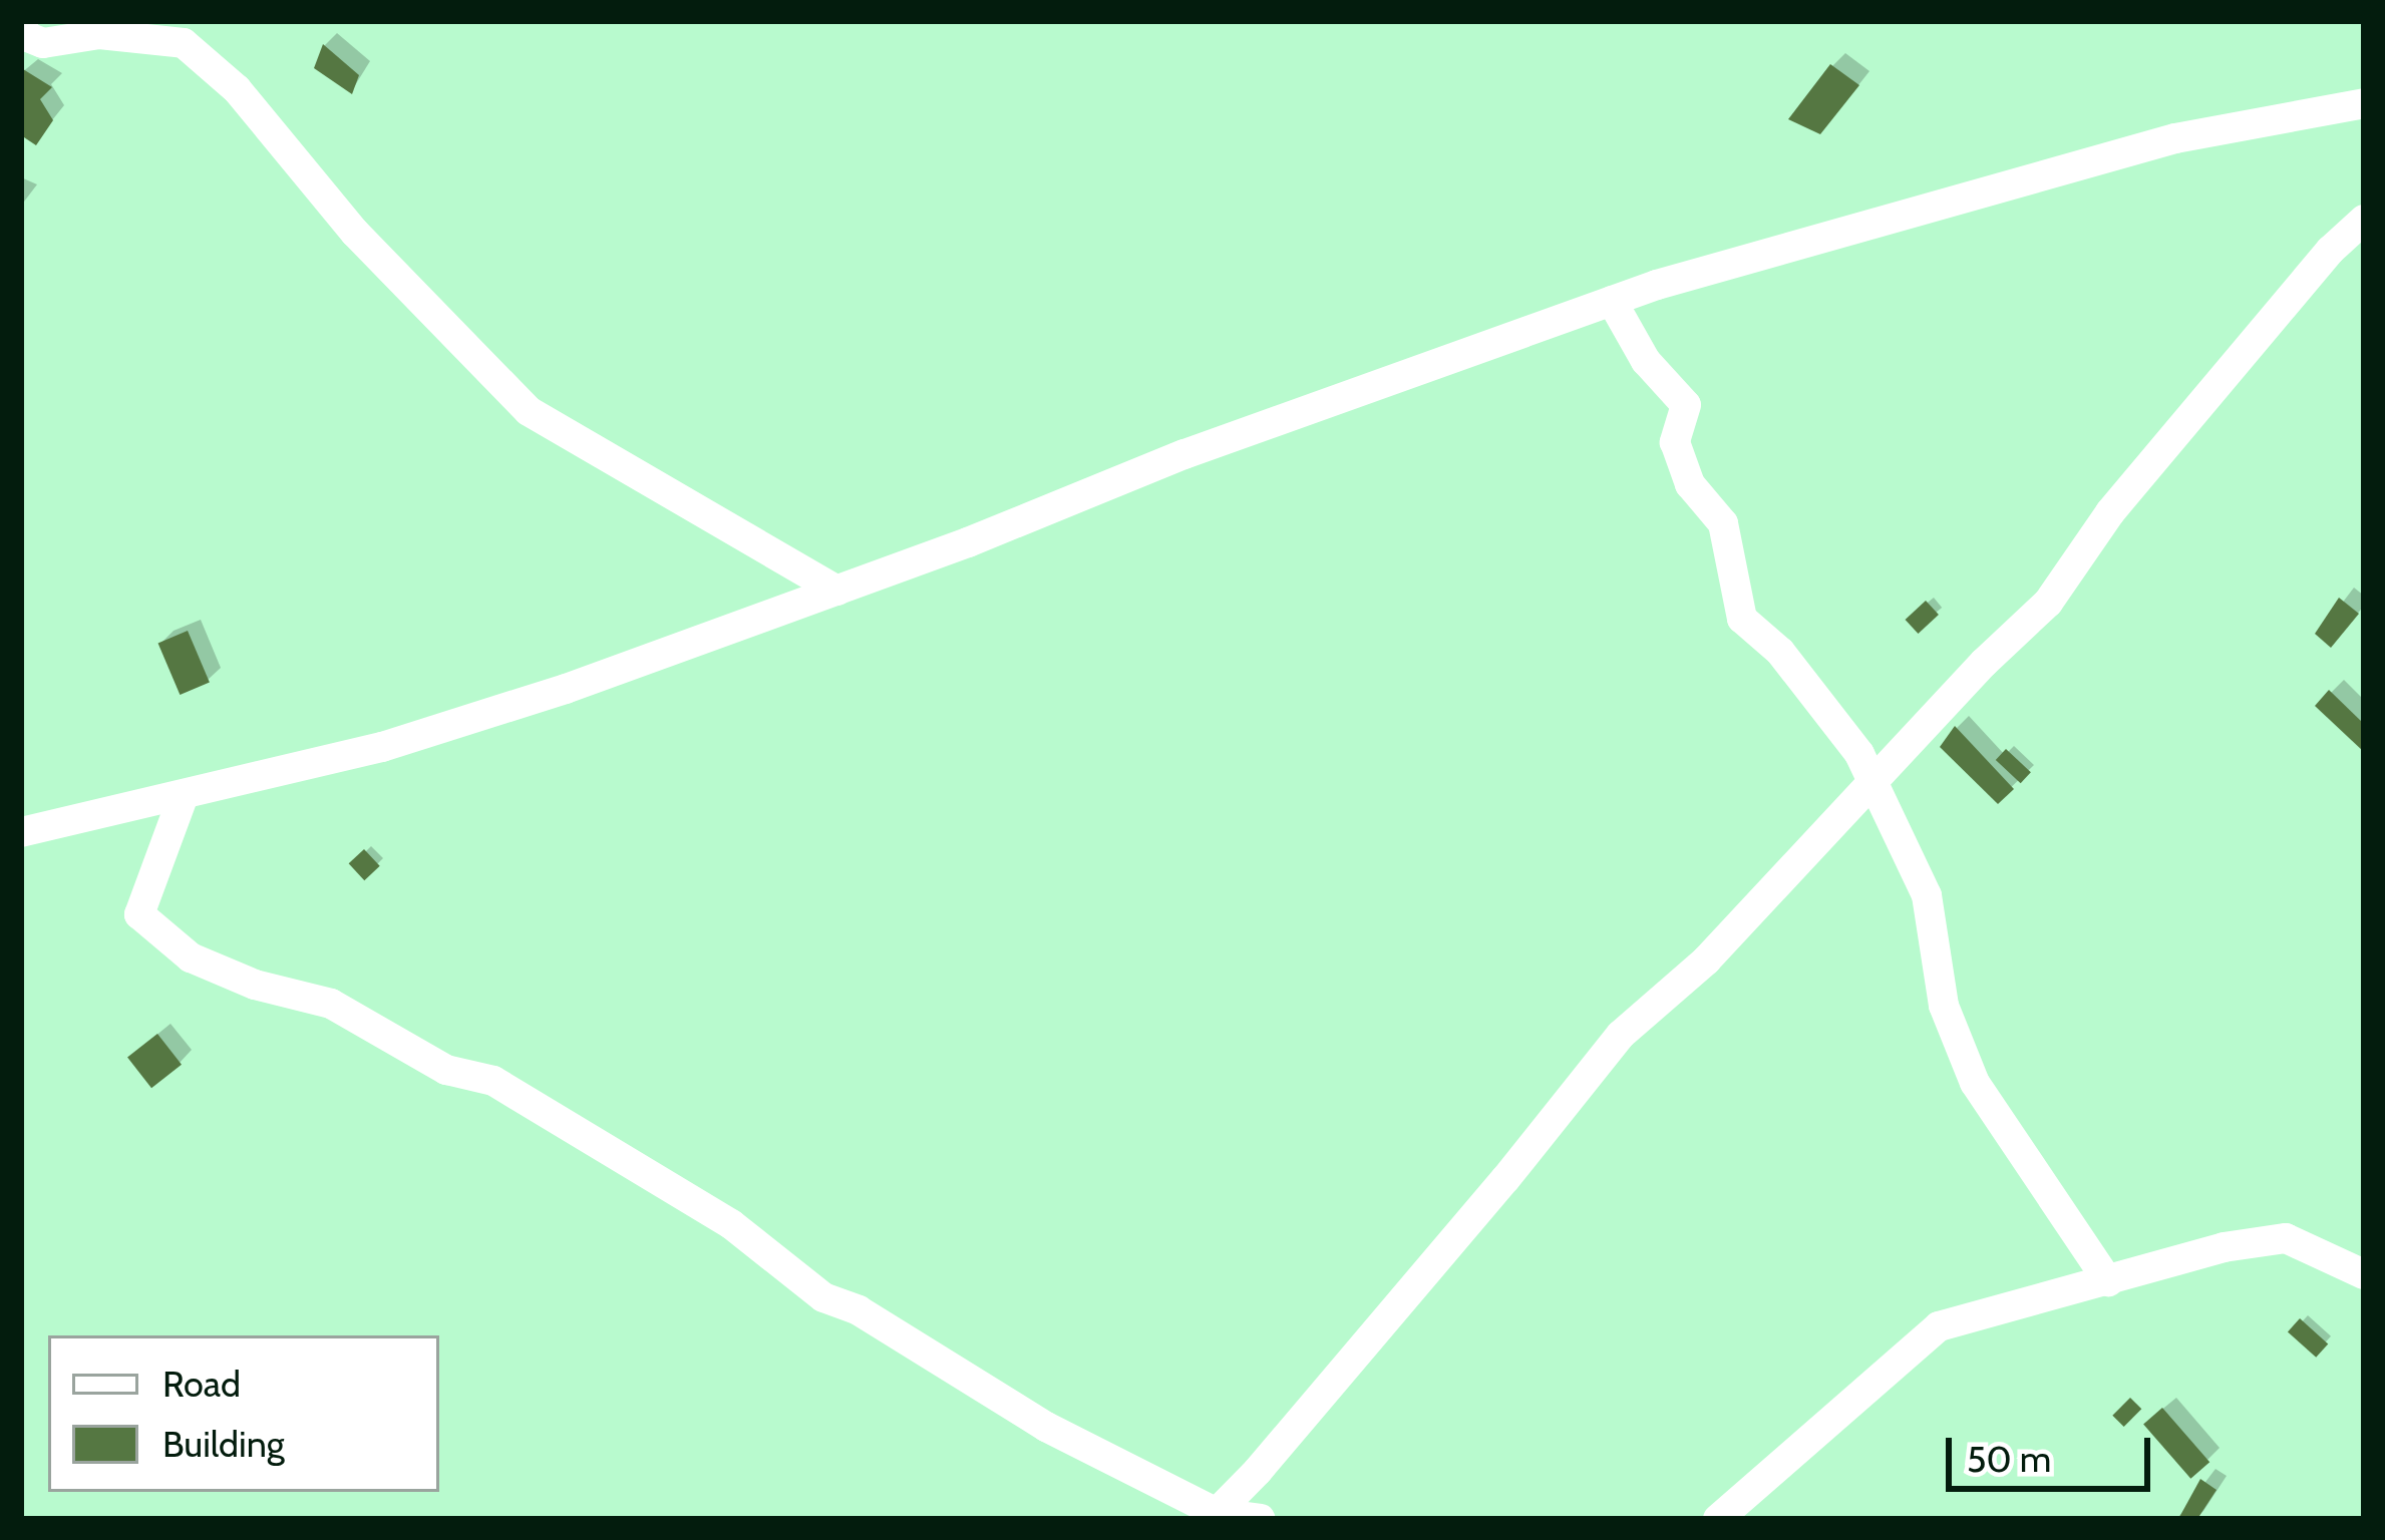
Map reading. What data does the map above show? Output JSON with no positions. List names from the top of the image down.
{
  "legend": ["Road", "Building"],
  "scale_bar": "50 m"
}
